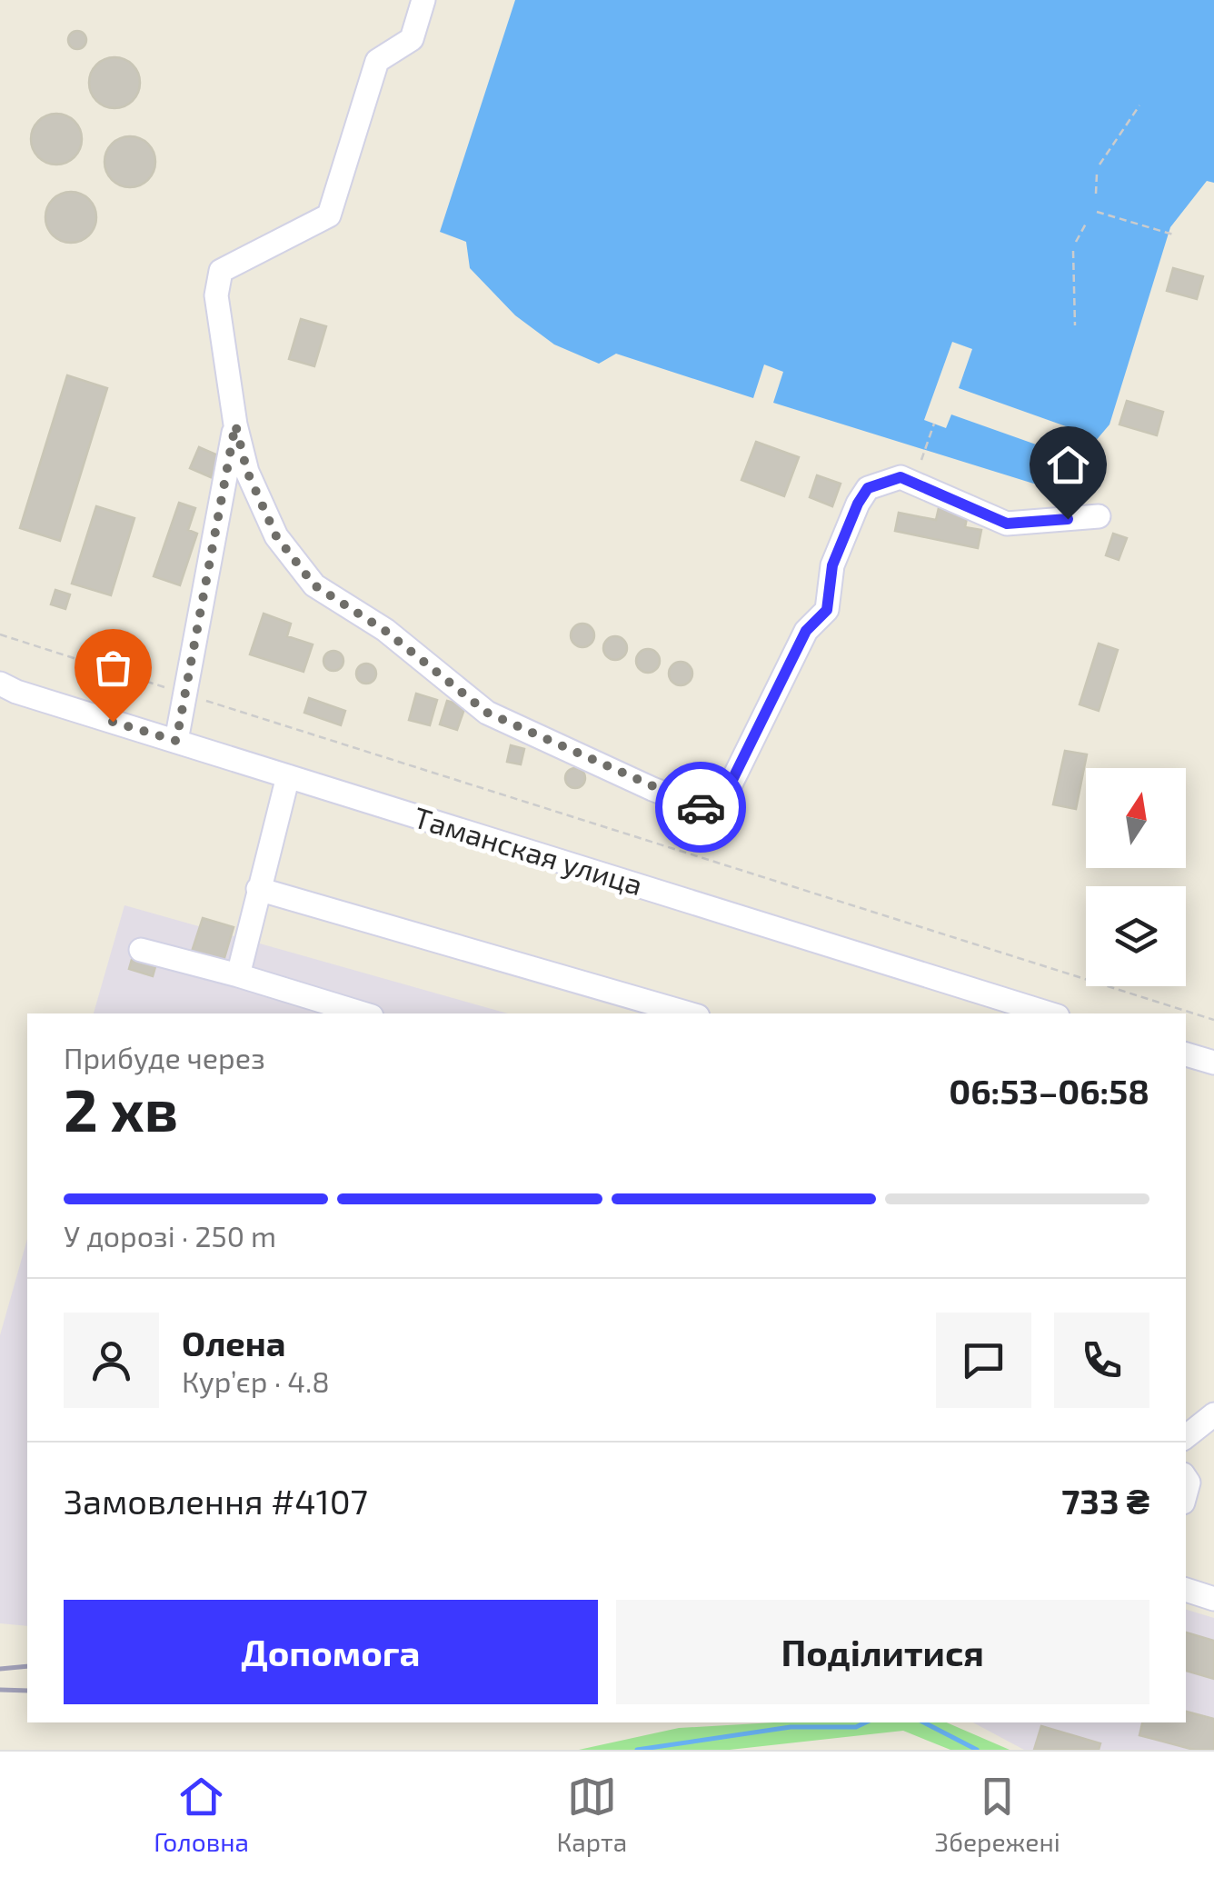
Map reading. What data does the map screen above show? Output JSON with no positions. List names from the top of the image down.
{
  "streets": {
    "street": ["Таманская улица"]
  },
  "north": "top",
  "page": {
    "heading": ["2 хв", "Прибуде через", "06:53–06:58"],
    "panel": [
      "Олена",
      "Кур’єр · 4.8",
      "Замовлення #4107",
      "733 ₴"
    ],
    "bar": "У дорозі · 250 m",
    "buttons": ["Допомога", "Поділитися"],
    "tabs": ["Головна", "Карта", "Збережені"]
  }
}
